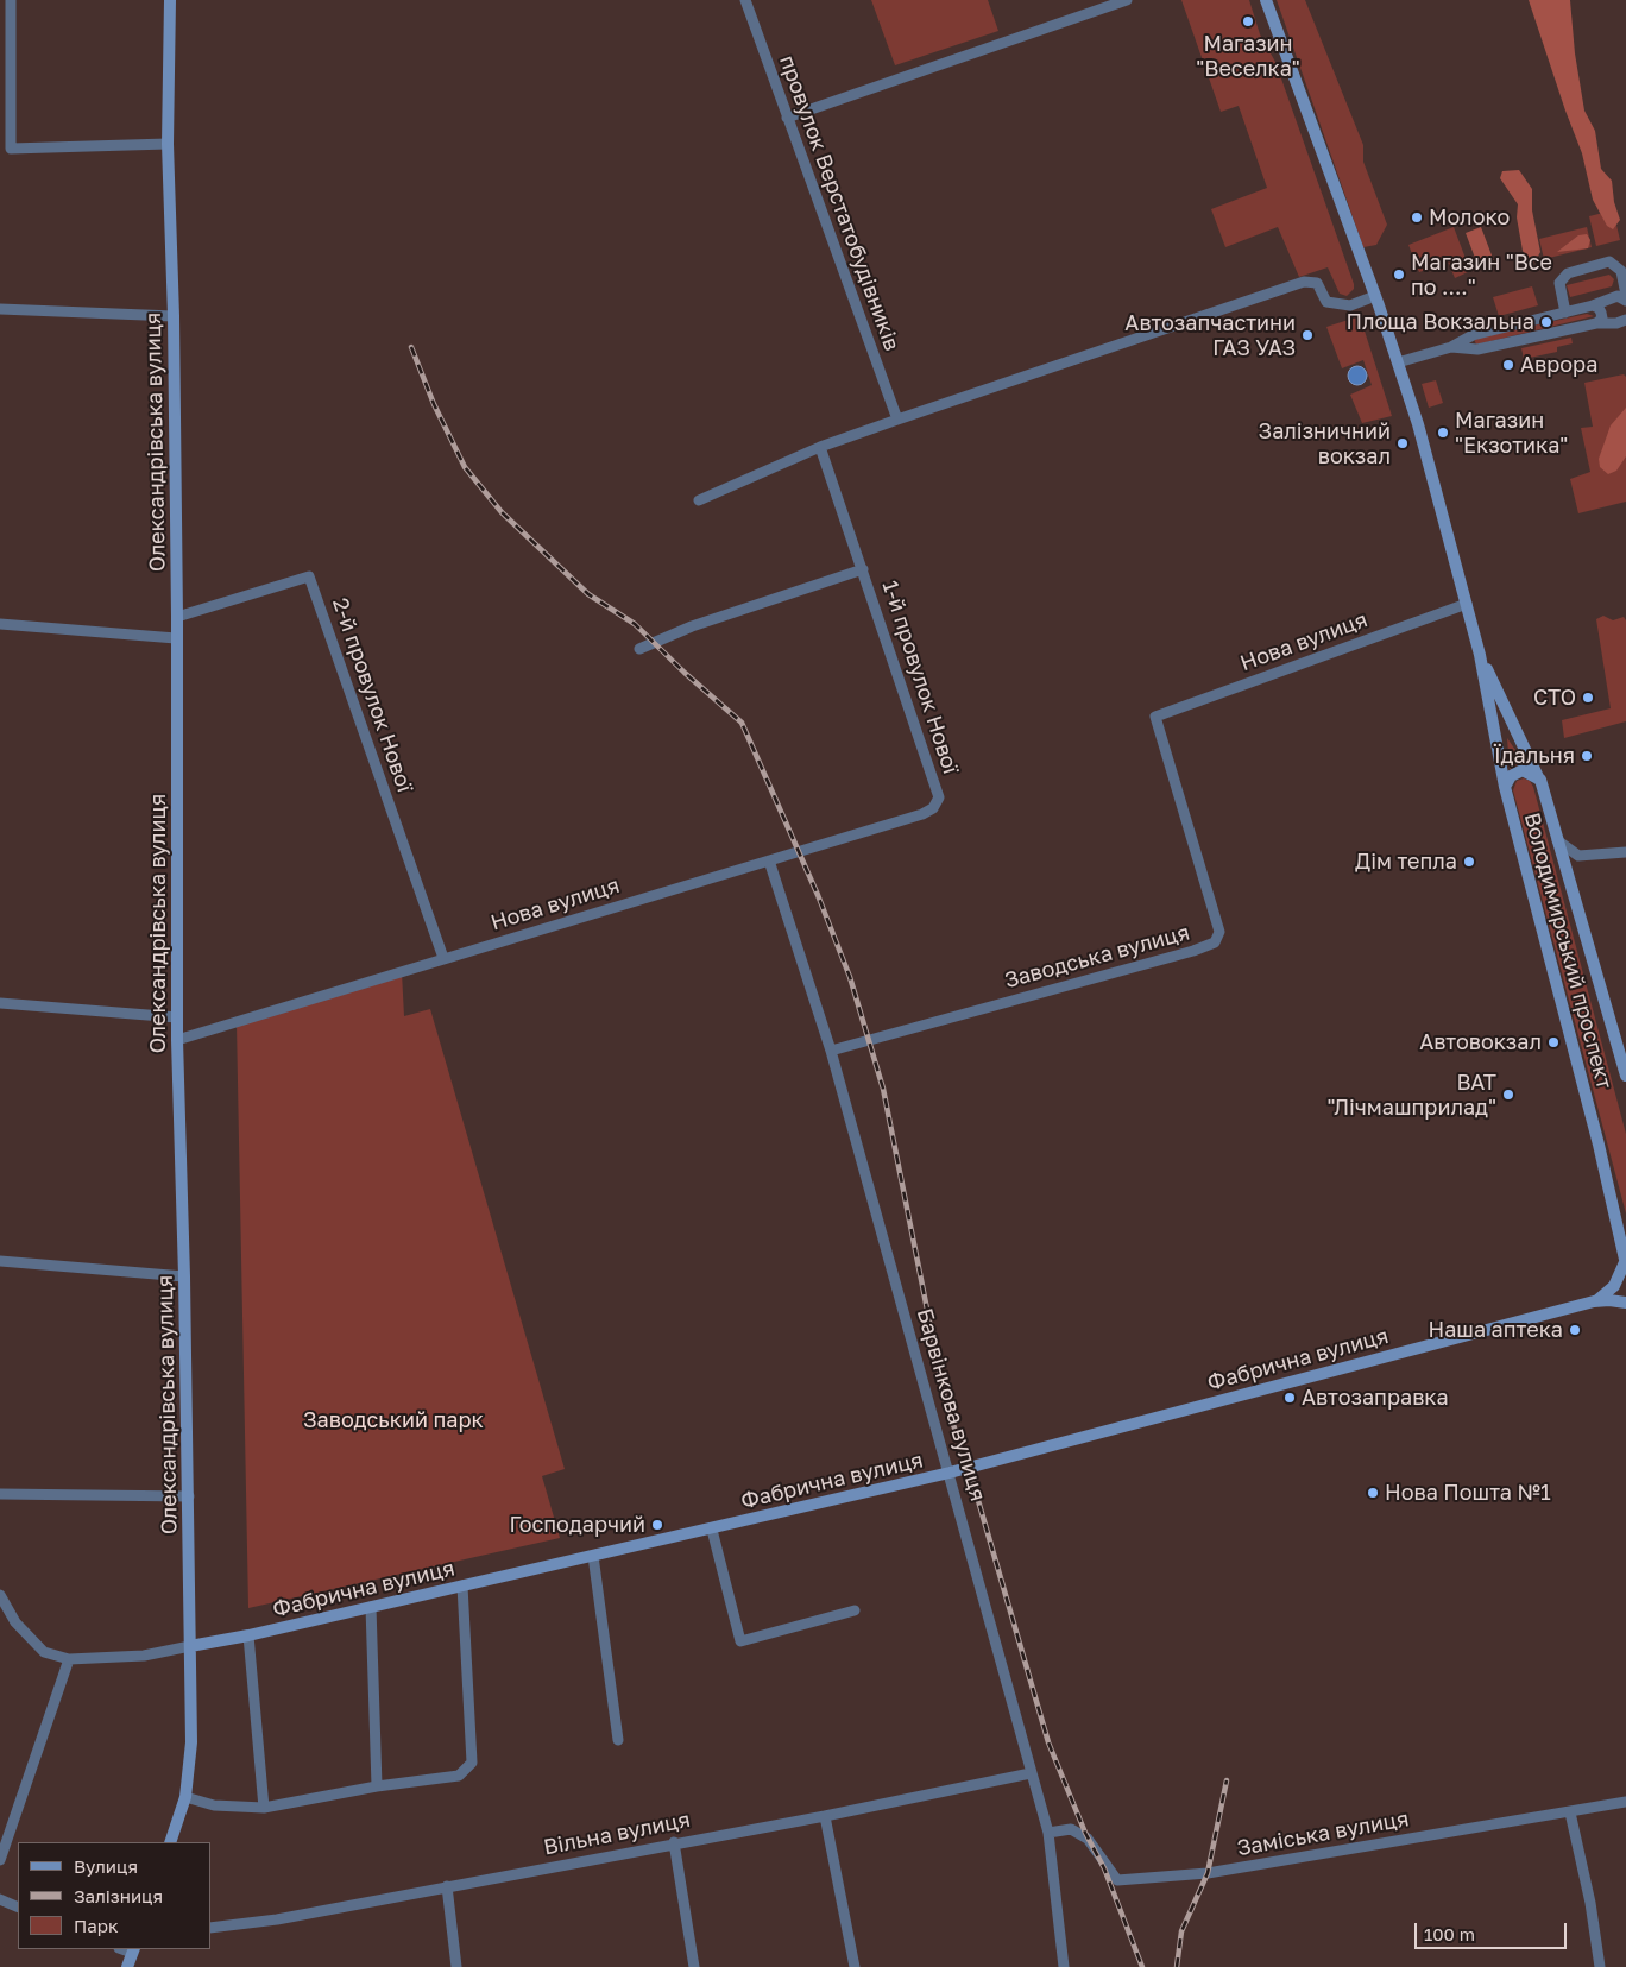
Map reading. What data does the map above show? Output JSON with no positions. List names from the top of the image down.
{
  "streets": {
    "main road": ["Олександрівська вулиця", "Володимирський проспект", "Фабрична вулиця"],
    "street": [
      "провулок Верстатобудівників",
      "Нова вулиця",
      "1-й провулок Нової",
      "2-й провулок Нової",
      "Заводська вулиця",
      "Барвінкова вулиця",
      "Вільна вулиця",
      "Заміська вулиця"
    ]
  },
  "crossings": [
    ["Олександрівська вулиця", "Нова вулиця"],
    ["Олександрівська вулиця", "2-й провулок Нової"],
    ["Олександрівська вулиця", "Фабрична вулиця"],
    ["Нова вулиця", "1-й провулок Нової"],
    ["Нова вулиця", "2-й провулок Нової"],
    ["Нова вулиця", "Володимирський проспект"],
    ["Нова вулиця", "Заводська вулиця"],
    ["Нова вулиця", "Барвінкова вулиця"],
    ["Заводська вулиця", "Барвінкова вулиця"],
    ["Фабрична вулиця", "Барвінкова вулиця"],
    ["Барвінкова вулиця", "Вільна вулиця"],
    ["Барвінкова вулиця", "Заміська вулиця"]
  ],
  "parks": ["Заводський парк"],
  "places": [
    "Магазин \"Веселка\"",
    "Молоко",
    "Магазин \"Все по ....\"",
    "Площа Вокзальна",
    "Автозапчастини ГАЗ УАЗ",
    "Аврора",
    "Магазин \"Екзотика\"",
    "Залізничний вокзал",
    "СТО",
    "Їдальня",
    "Дім тепла",
    "Автовокзал",
    "ВАТ \"Лічмашприлад\"",
    "Наша аптека",
    "Автозаправка",
    "Нова Пошта №1",
    "Господарчий"
  ],
  "legend": ["Вулиця", "Залізниця", "Парк"],
  "scale_bar": "100 m"
}
